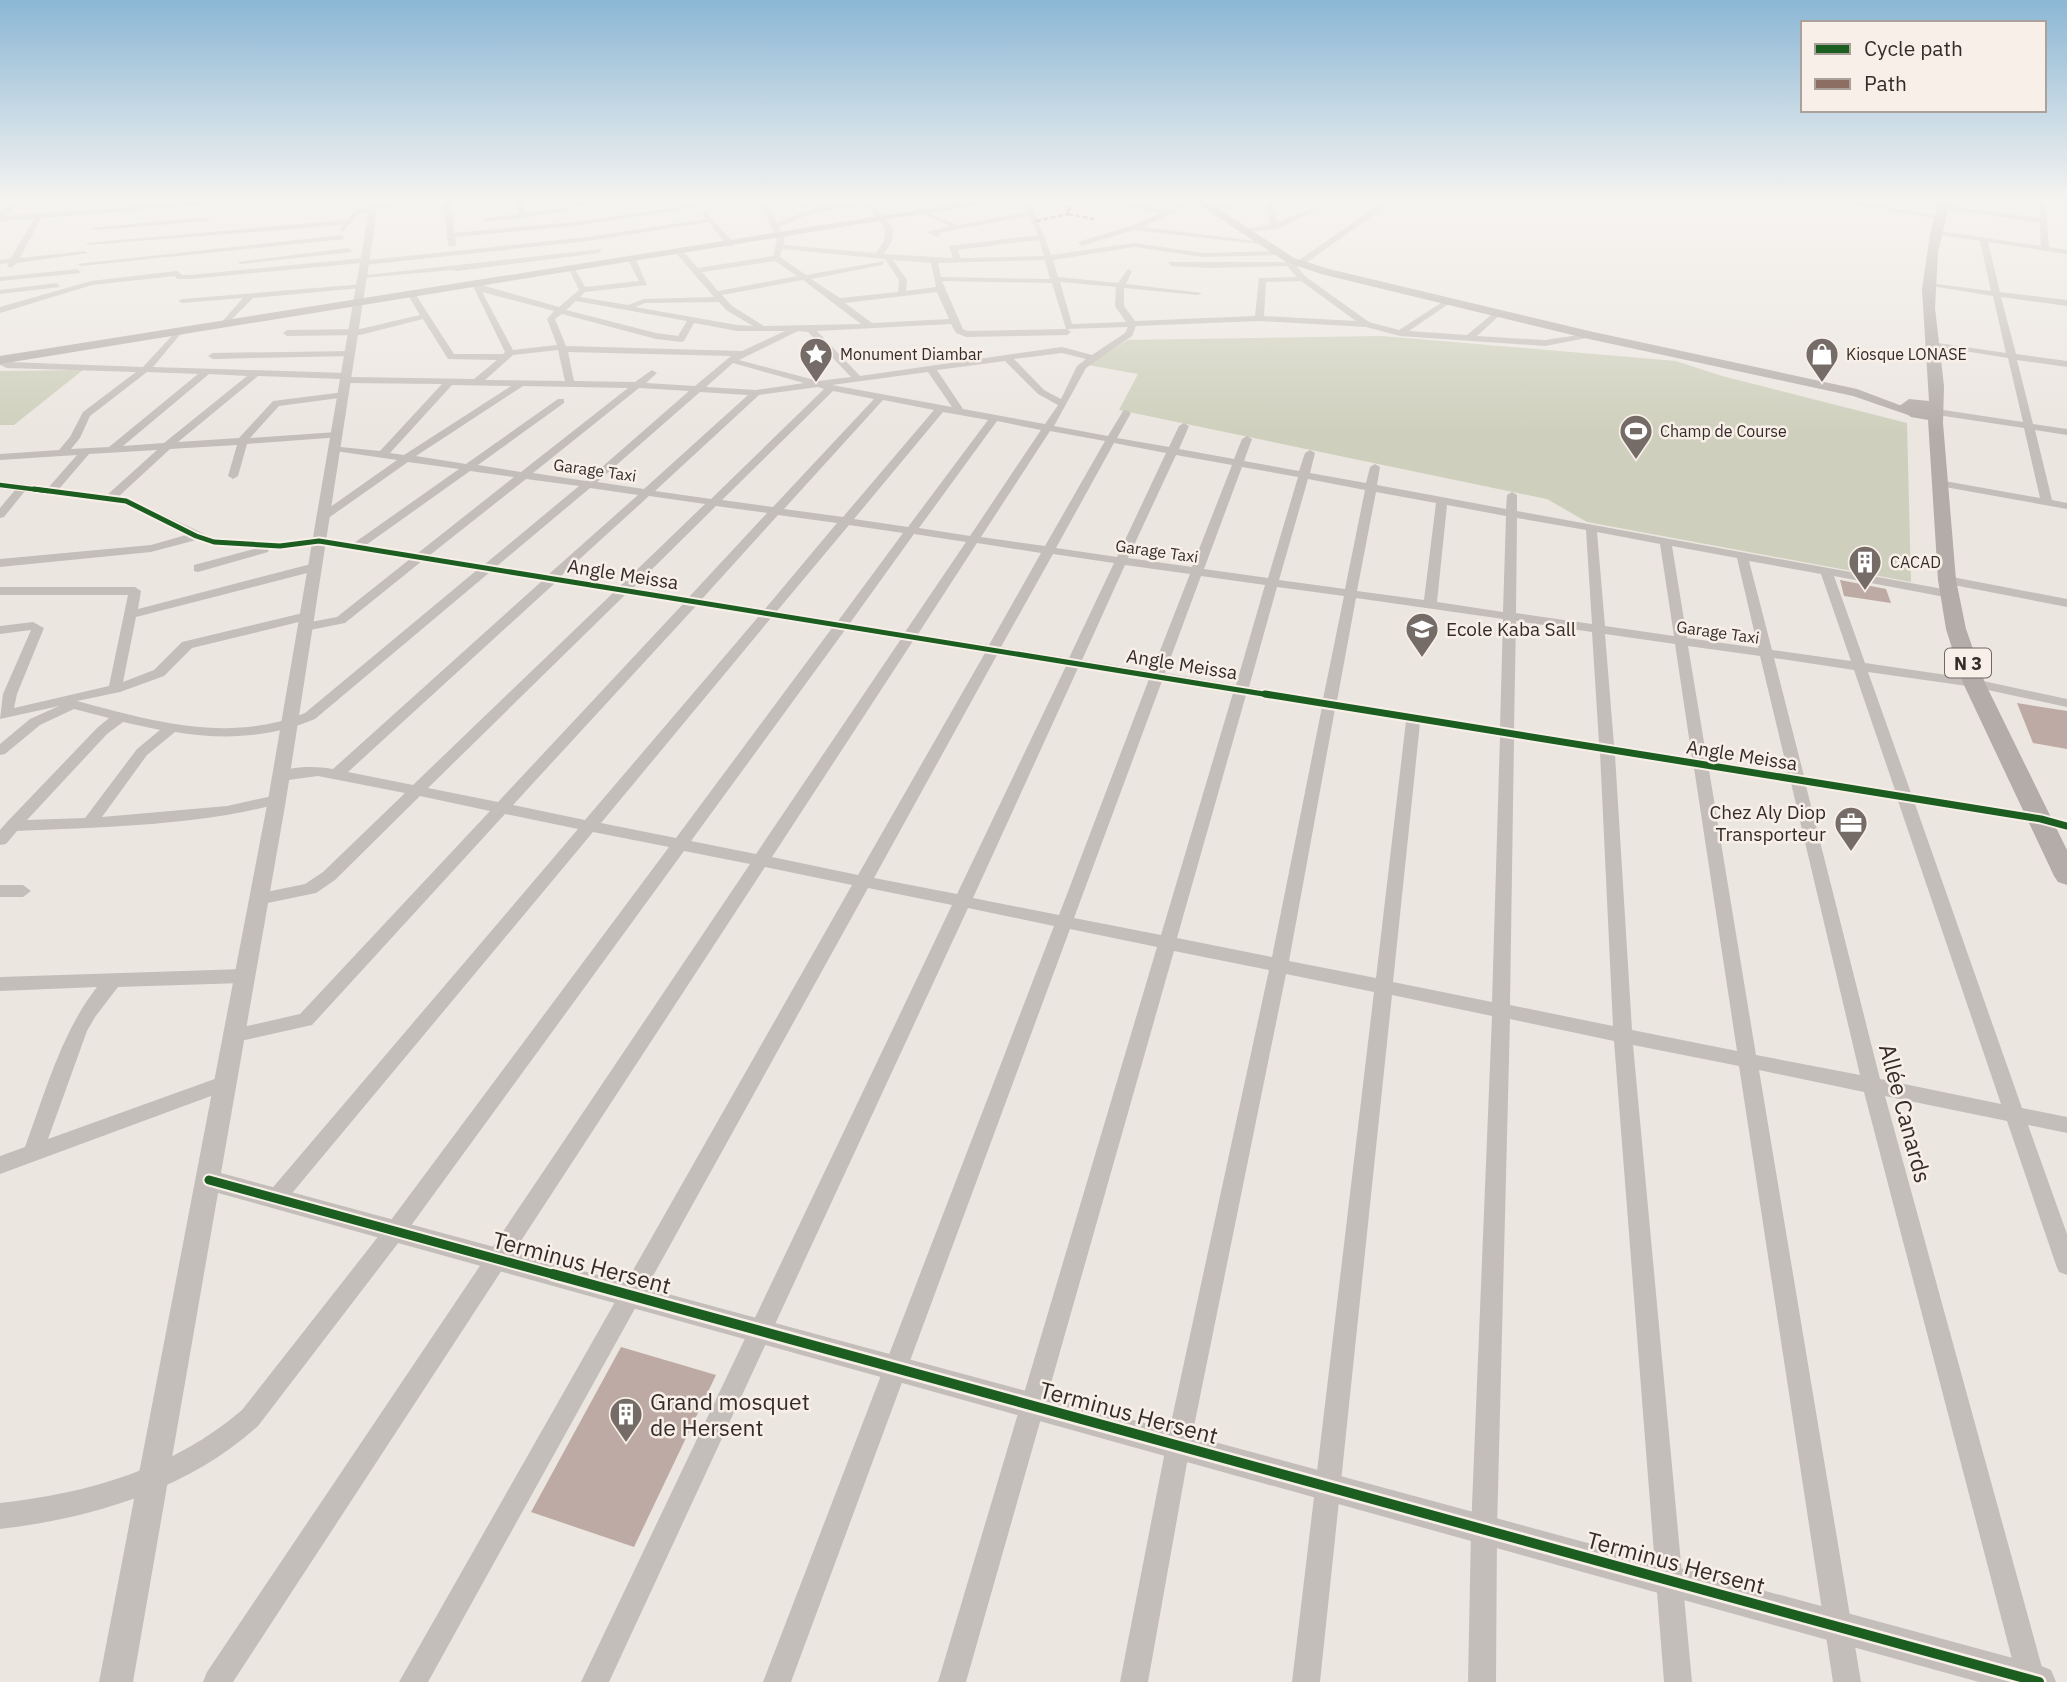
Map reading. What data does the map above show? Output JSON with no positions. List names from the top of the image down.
{
  "streets": {
    "main road": ["N 3"],
    "street": [
      "Garage Taxi",
      "Angle Meissa",
      "Allée Canards",
      "Terminus Hersent"
    ]
  },
  "crossings": [
    ["Garage Taxi", "N 3"],
    ["Garage Taxi", "Allée Canards"],
    ["Angle Meissa", "N 3"],
    ["Angle Meissa", "Allée Canards"],
    ["Allée Canards", "Terminus Hersent"]
  ],
  "places": {
    "place": ["Monument Diambar"],
    "shop": ["Kiosque LONASE"],
    "sports": ["Champ de Course"],
    "building": ["CACAD", "Grand mosquet de Hersent"],
    "school or university": ["Ecole Kaba Sall"],
    "office": ["Chez Aly Diop Transporteur"]
  },
  "legend": ["Cycle path", "Path"]
}
